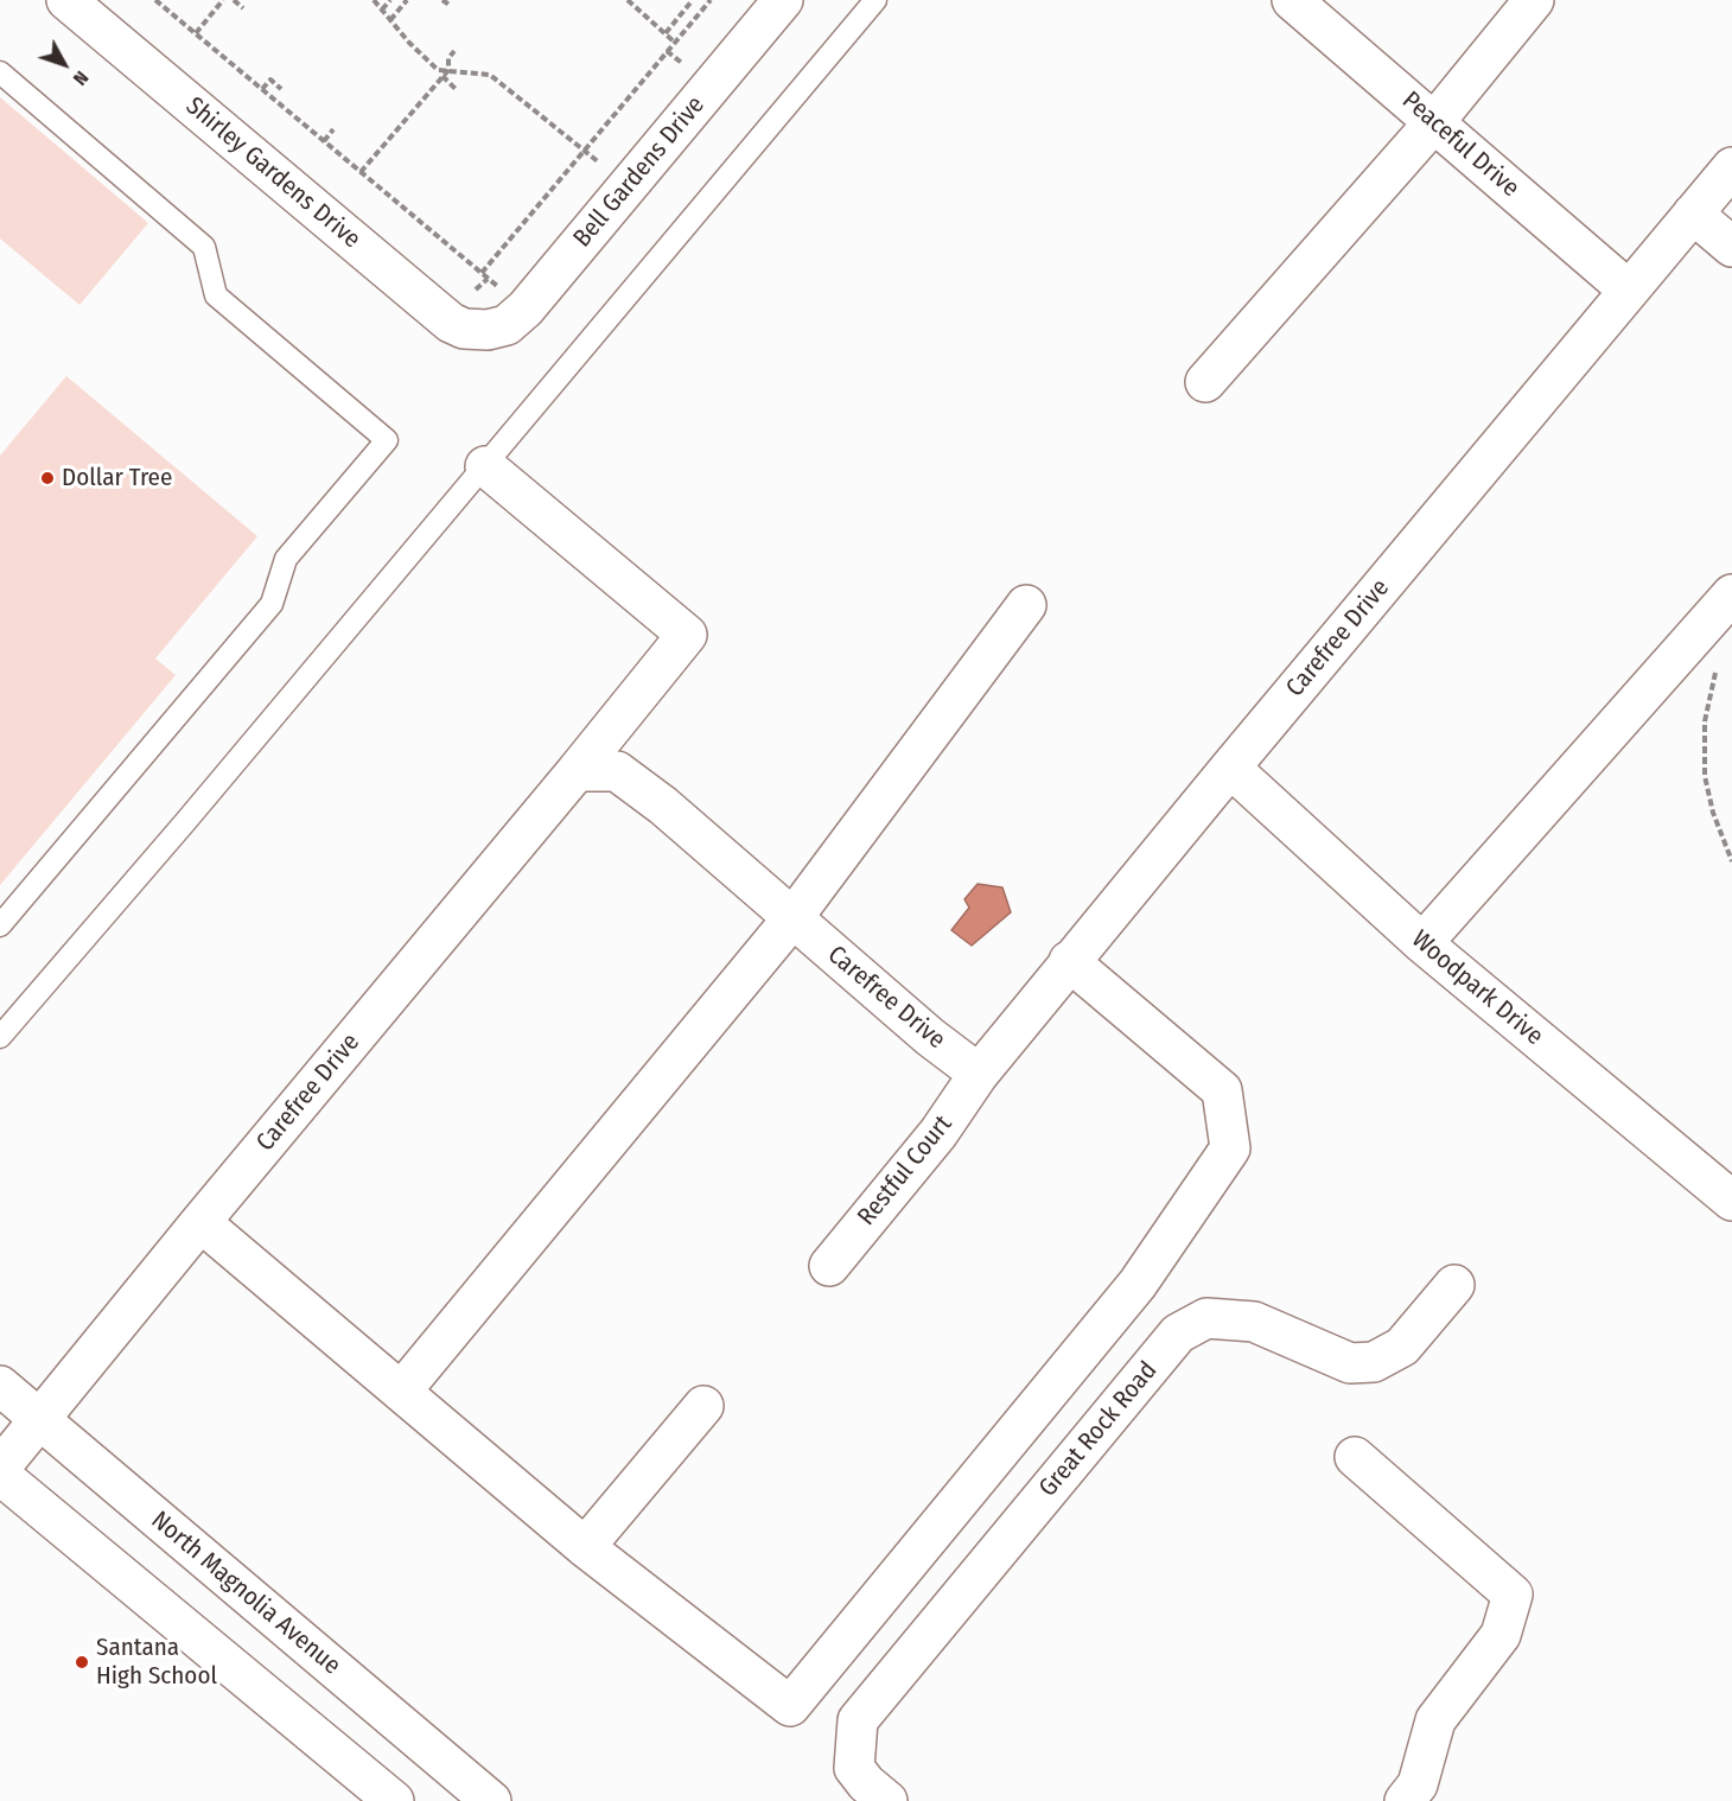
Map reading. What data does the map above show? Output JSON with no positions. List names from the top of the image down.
{
  "streets": {
    "street": [
      "Peaceful Drive",
      "Bell Gardens Drive",
      "Shirley Gardens Drive",
      "Carefree Drive",
      "Woodpark Drive",
      "Restful Court",
      "Great Rock Road",
      "North Magnolia Avenue"
    ]
  },
  "crossings": [
    ["Peaceful Drive", "Carefree Drive"],
    ["Bell Gardens Drive", "Shirley Gardens Drive"],
    ["Carefree Drive", "Woodpark Drive"],
    ["Carefree Drive", "Restful Court"],
    ["Carefree Drive", "North Magnolia Avenue"]
  ],
  "places": ["Dollar Tree", "Santana High School"],
  "north": "bottom right"
}
